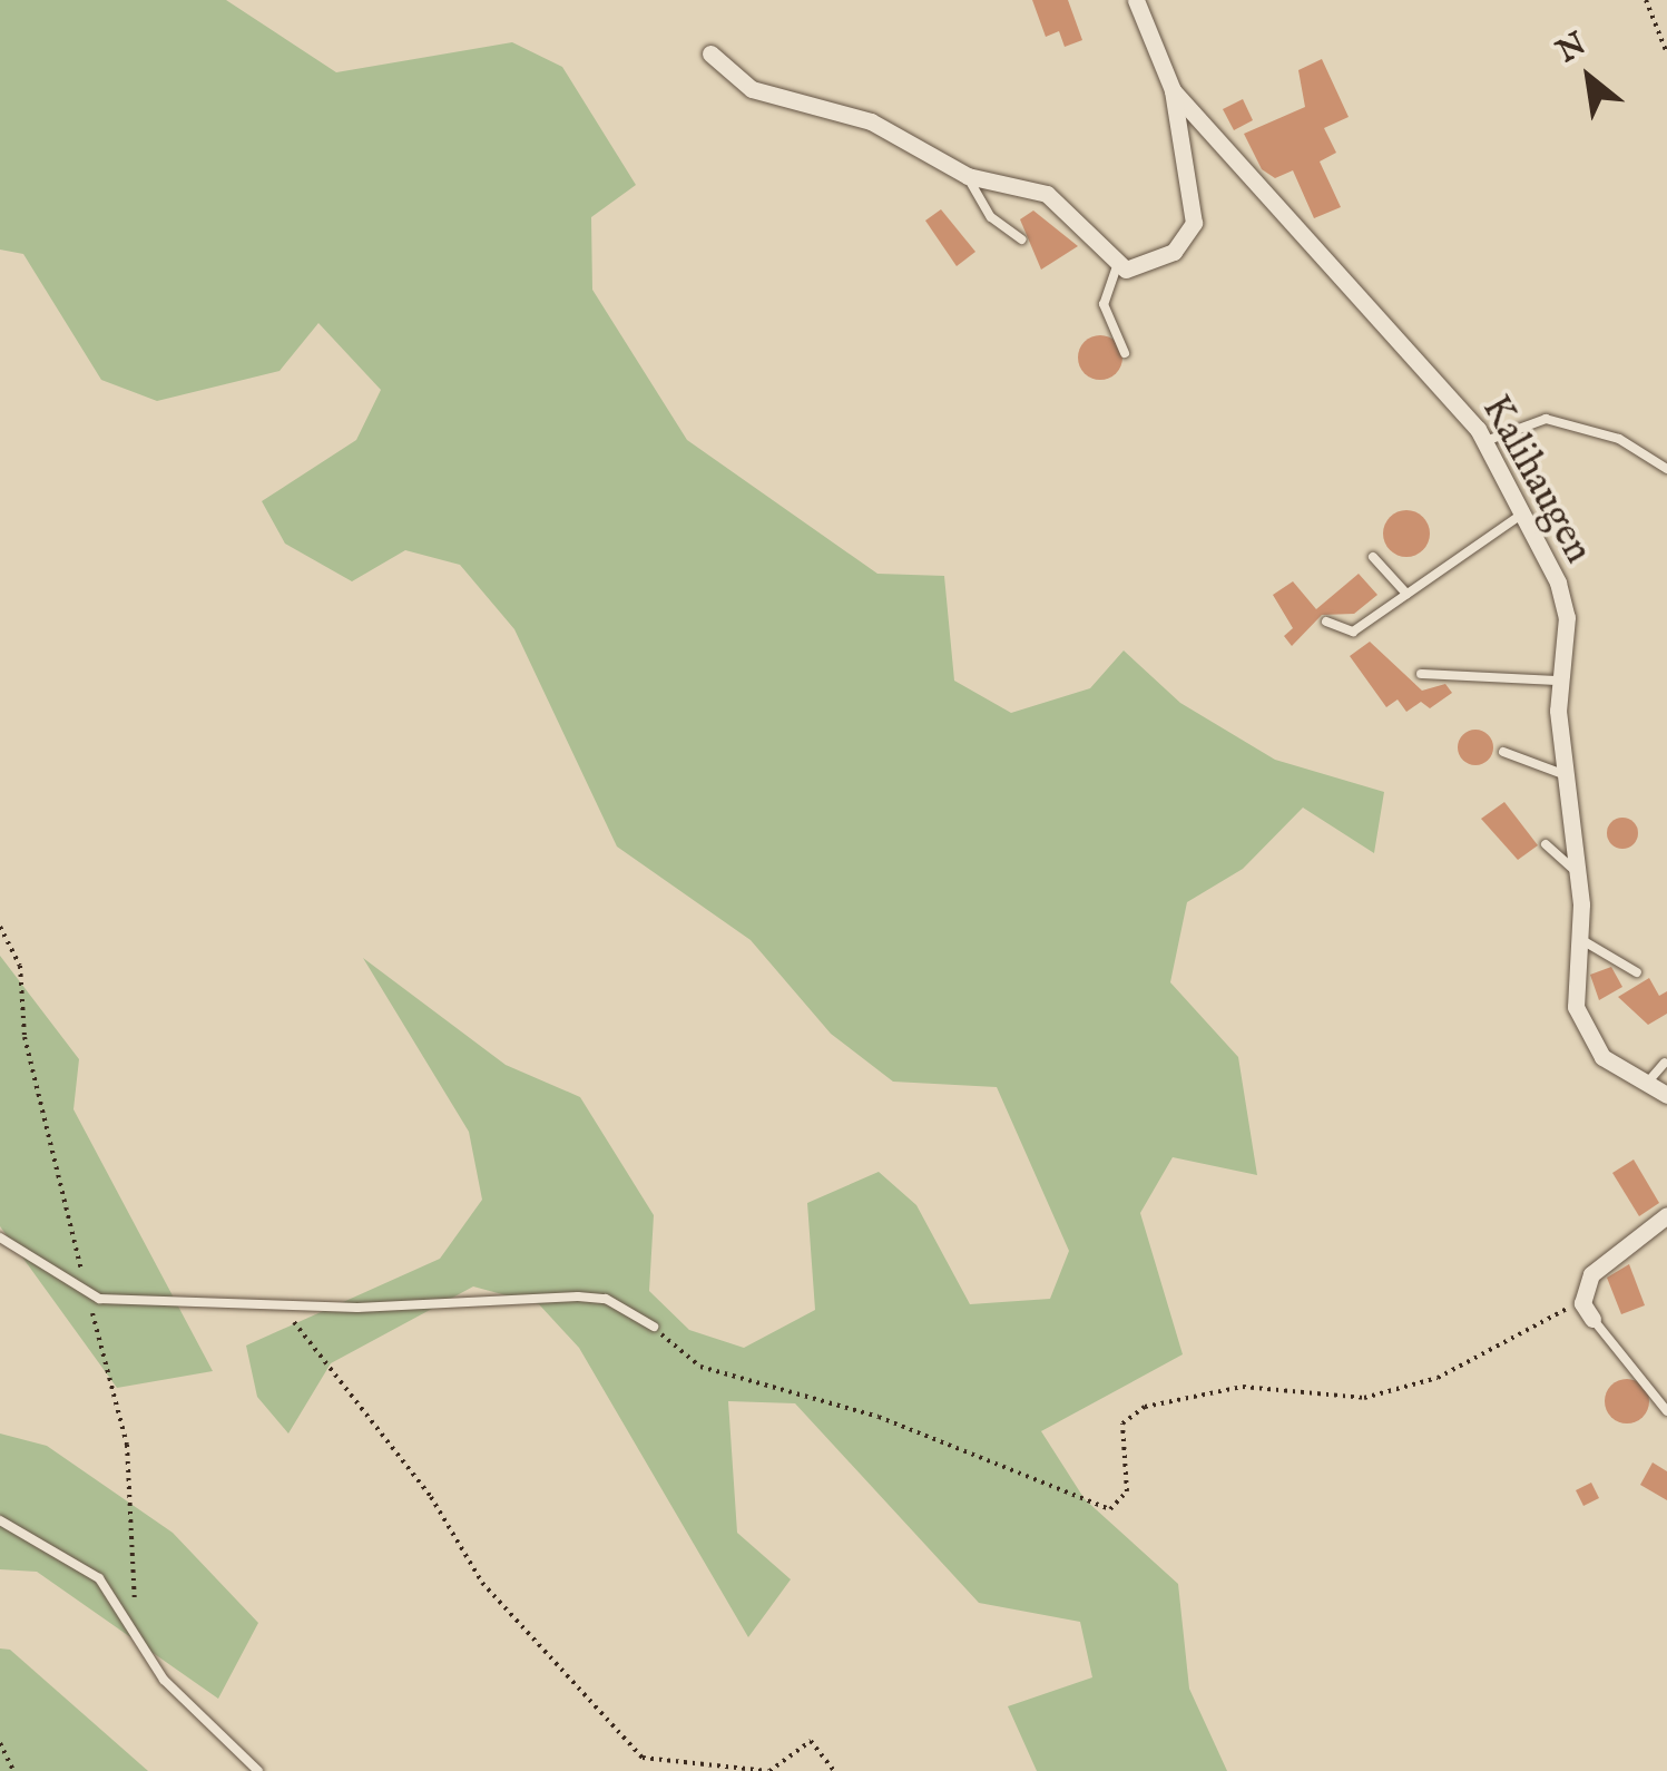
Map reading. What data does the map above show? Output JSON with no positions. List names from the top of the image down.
{
  "streets": {
    "street": ["Kalihaugen"]
  },
  "north": "top left"
}
